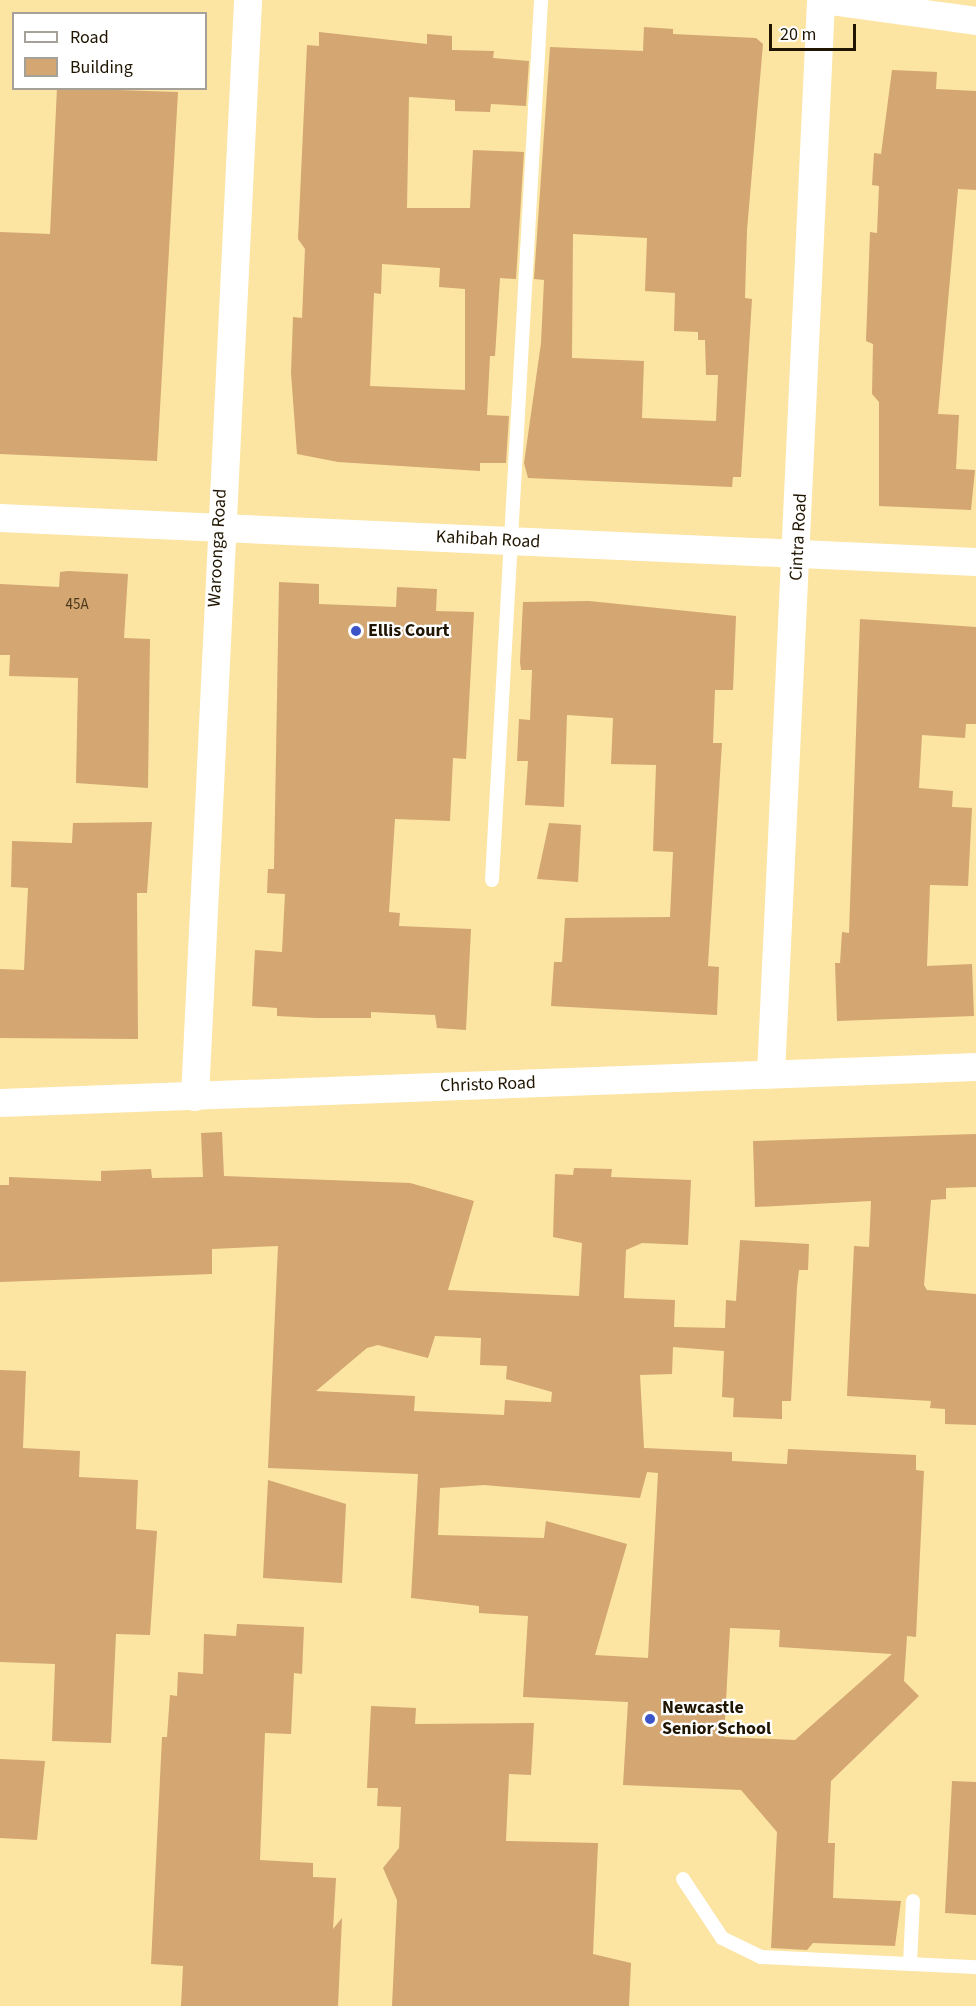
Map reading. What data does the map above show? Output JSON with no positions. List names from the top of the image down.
{
  "streets": {
    "street": [
      "Cintra Road",
      "Kahibah Road",
      "Waroonga Road",
      "Christo Road"
    ]
  },
  "crossings": [
    ["Cintra Road", "Kahibah Road"],
    ["Cintra Road", "Christo Road"],
    ["Kahibah Road", "Waroonga Road"],
    ["Waroonga Road", "Christo Road"]
  ],
  "places": ["Ellis Court", "Newcastle Senior School"],
  "house_numbers": ["45A"],
  "legend": ["Road", "Building"],
  "scale_bar": "20 m"
}
